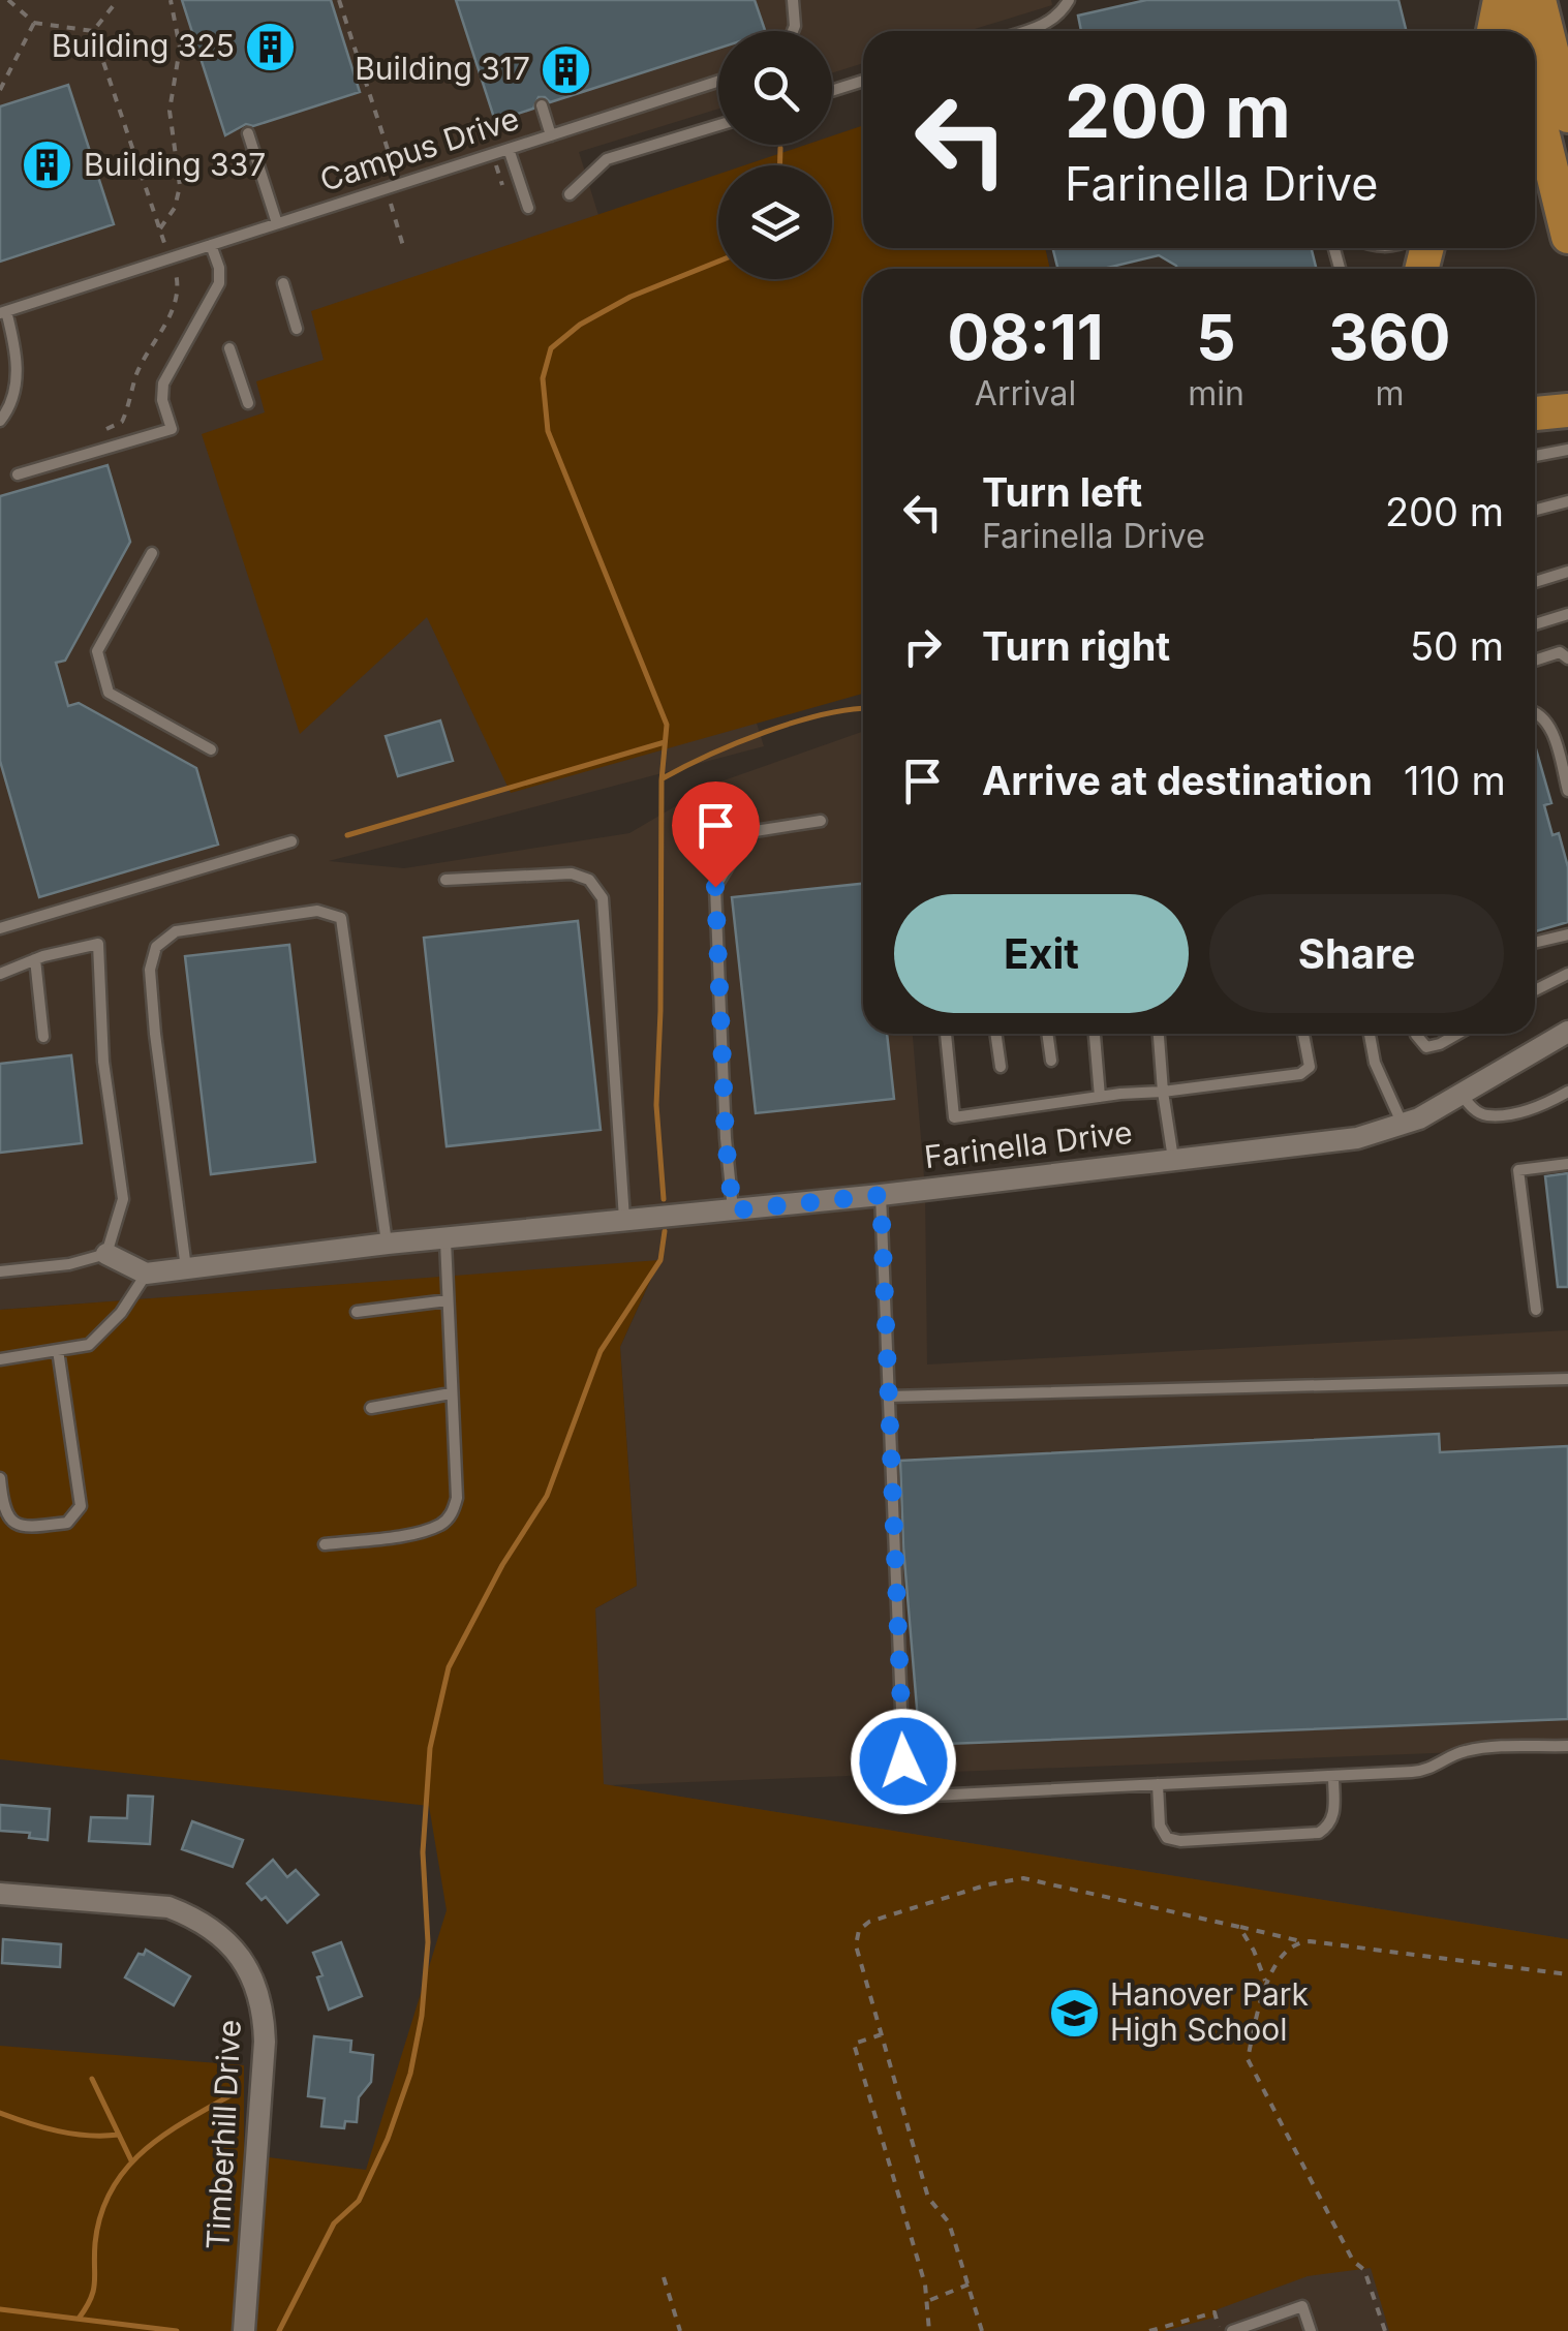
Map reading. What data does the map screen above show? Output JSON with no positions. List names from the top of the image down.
{
  "streets": {
    "street": ["Farinella Drive", "Timberhill Drive"],
    "lane": ["Campus Drive"]
  },
  "places": {
    "building": ["Building 325", "Building 317", "Building 337"],
    "school or university": ["Hanover Park High School"]
  },
  "page": {
    "turn": ["200 m", "Farinella Drive"],
    "eta": [
      "08:11",
      "Arrival",
      "5",
      "min",
      "360",
      "m"
    ],
    "list": [
      {
        "name": "Turn left",
        "note": "Farinella Drive",
        "value": "200 m"
      },
      {
        "name": "Turn right",
        "value": "50 m"
      },
      {
        "name": "Arrive at destination",
        "value": "110 m"
      }
    ],
    "buttons": ["Exit", "Share"]
  }
}
